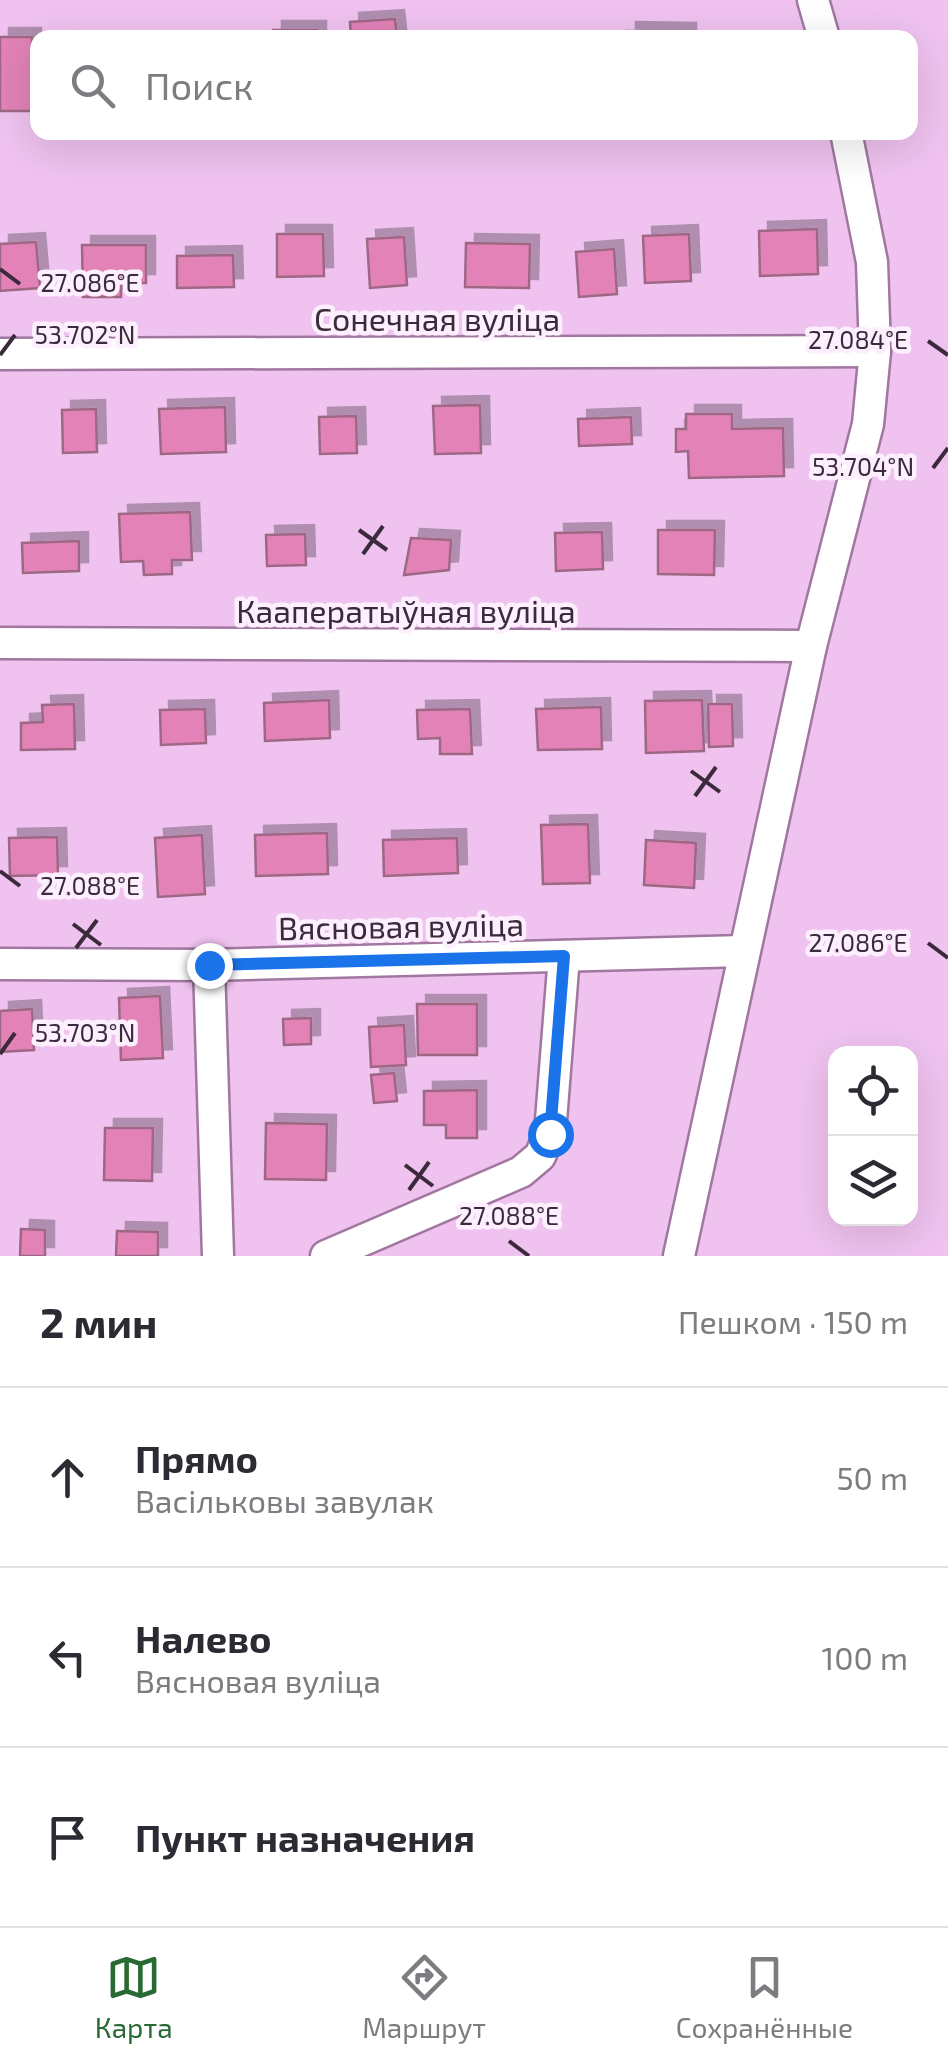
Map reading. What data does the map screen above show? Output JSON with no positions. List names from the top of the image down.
{
  "streets": {
    "street": ["Сонечная вуліца", "Кааператыўная вуліца", "Вясновая вуліца"]
  },
  "page": {
    "search": "Поиск",
    "heading": ["2 мин", "Пешком · 150 m"],
    "list": [
      ["Прямо", "Васільковы завулак", "50 m"],
      ["Налево", "Вясновая вуліца", "100 m"],
      "Пункт назначения"
    ],
    "nav": ["Карта", "Маршрут", "Сохранённые"]
  },
  "coordinates": [
    "27.086°E",
    "53.702°N",
    "27.084°E",
    "53.704°N",
    "27.088°E",
    "53.703°N"
  ]
}
